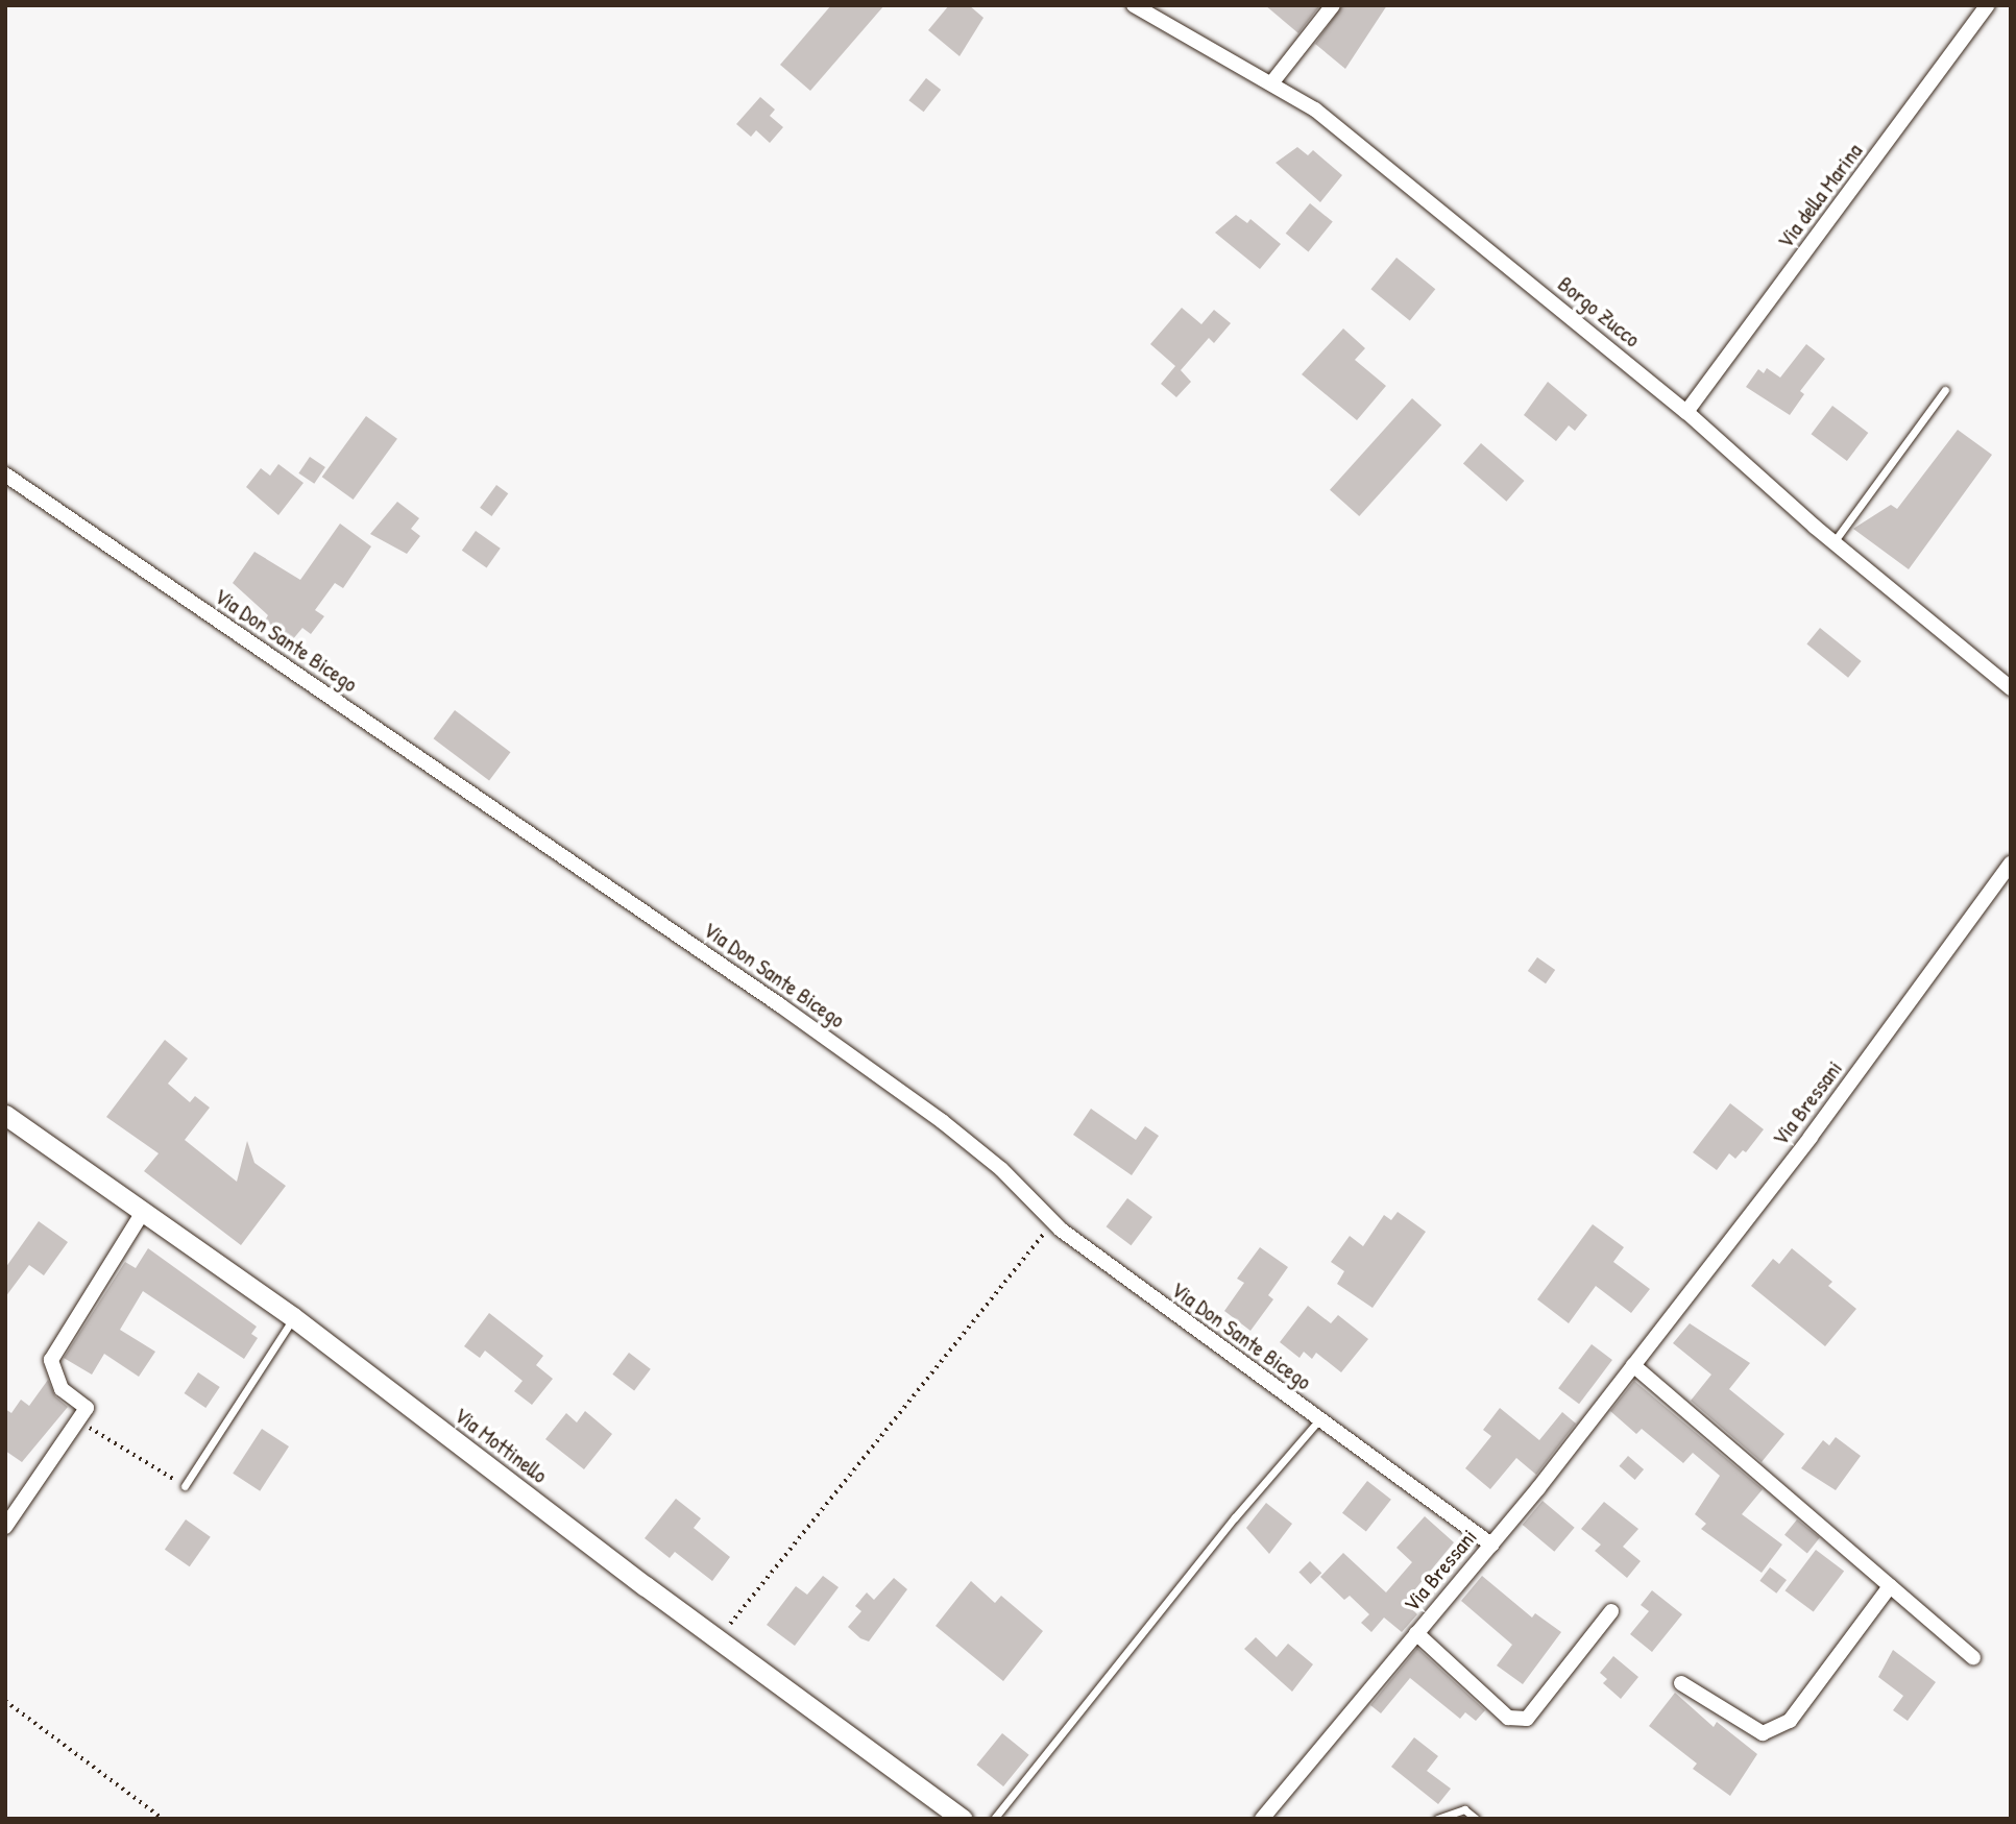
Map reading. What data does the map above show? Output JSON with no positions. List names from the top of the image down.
{
  "streets": {
    "street": [
      "Via della Marina",
      "Borgo Zucco",
      "Via Don Sante Bicego",
      "Via Bressani",
      "Via Mottinello"
    ]
  },
  "crossings": [
    ["Via della Marina", "Borgo Zucco"],
    ["Via Don Sante Bicego", "Via Bressani"]
  ]
}
